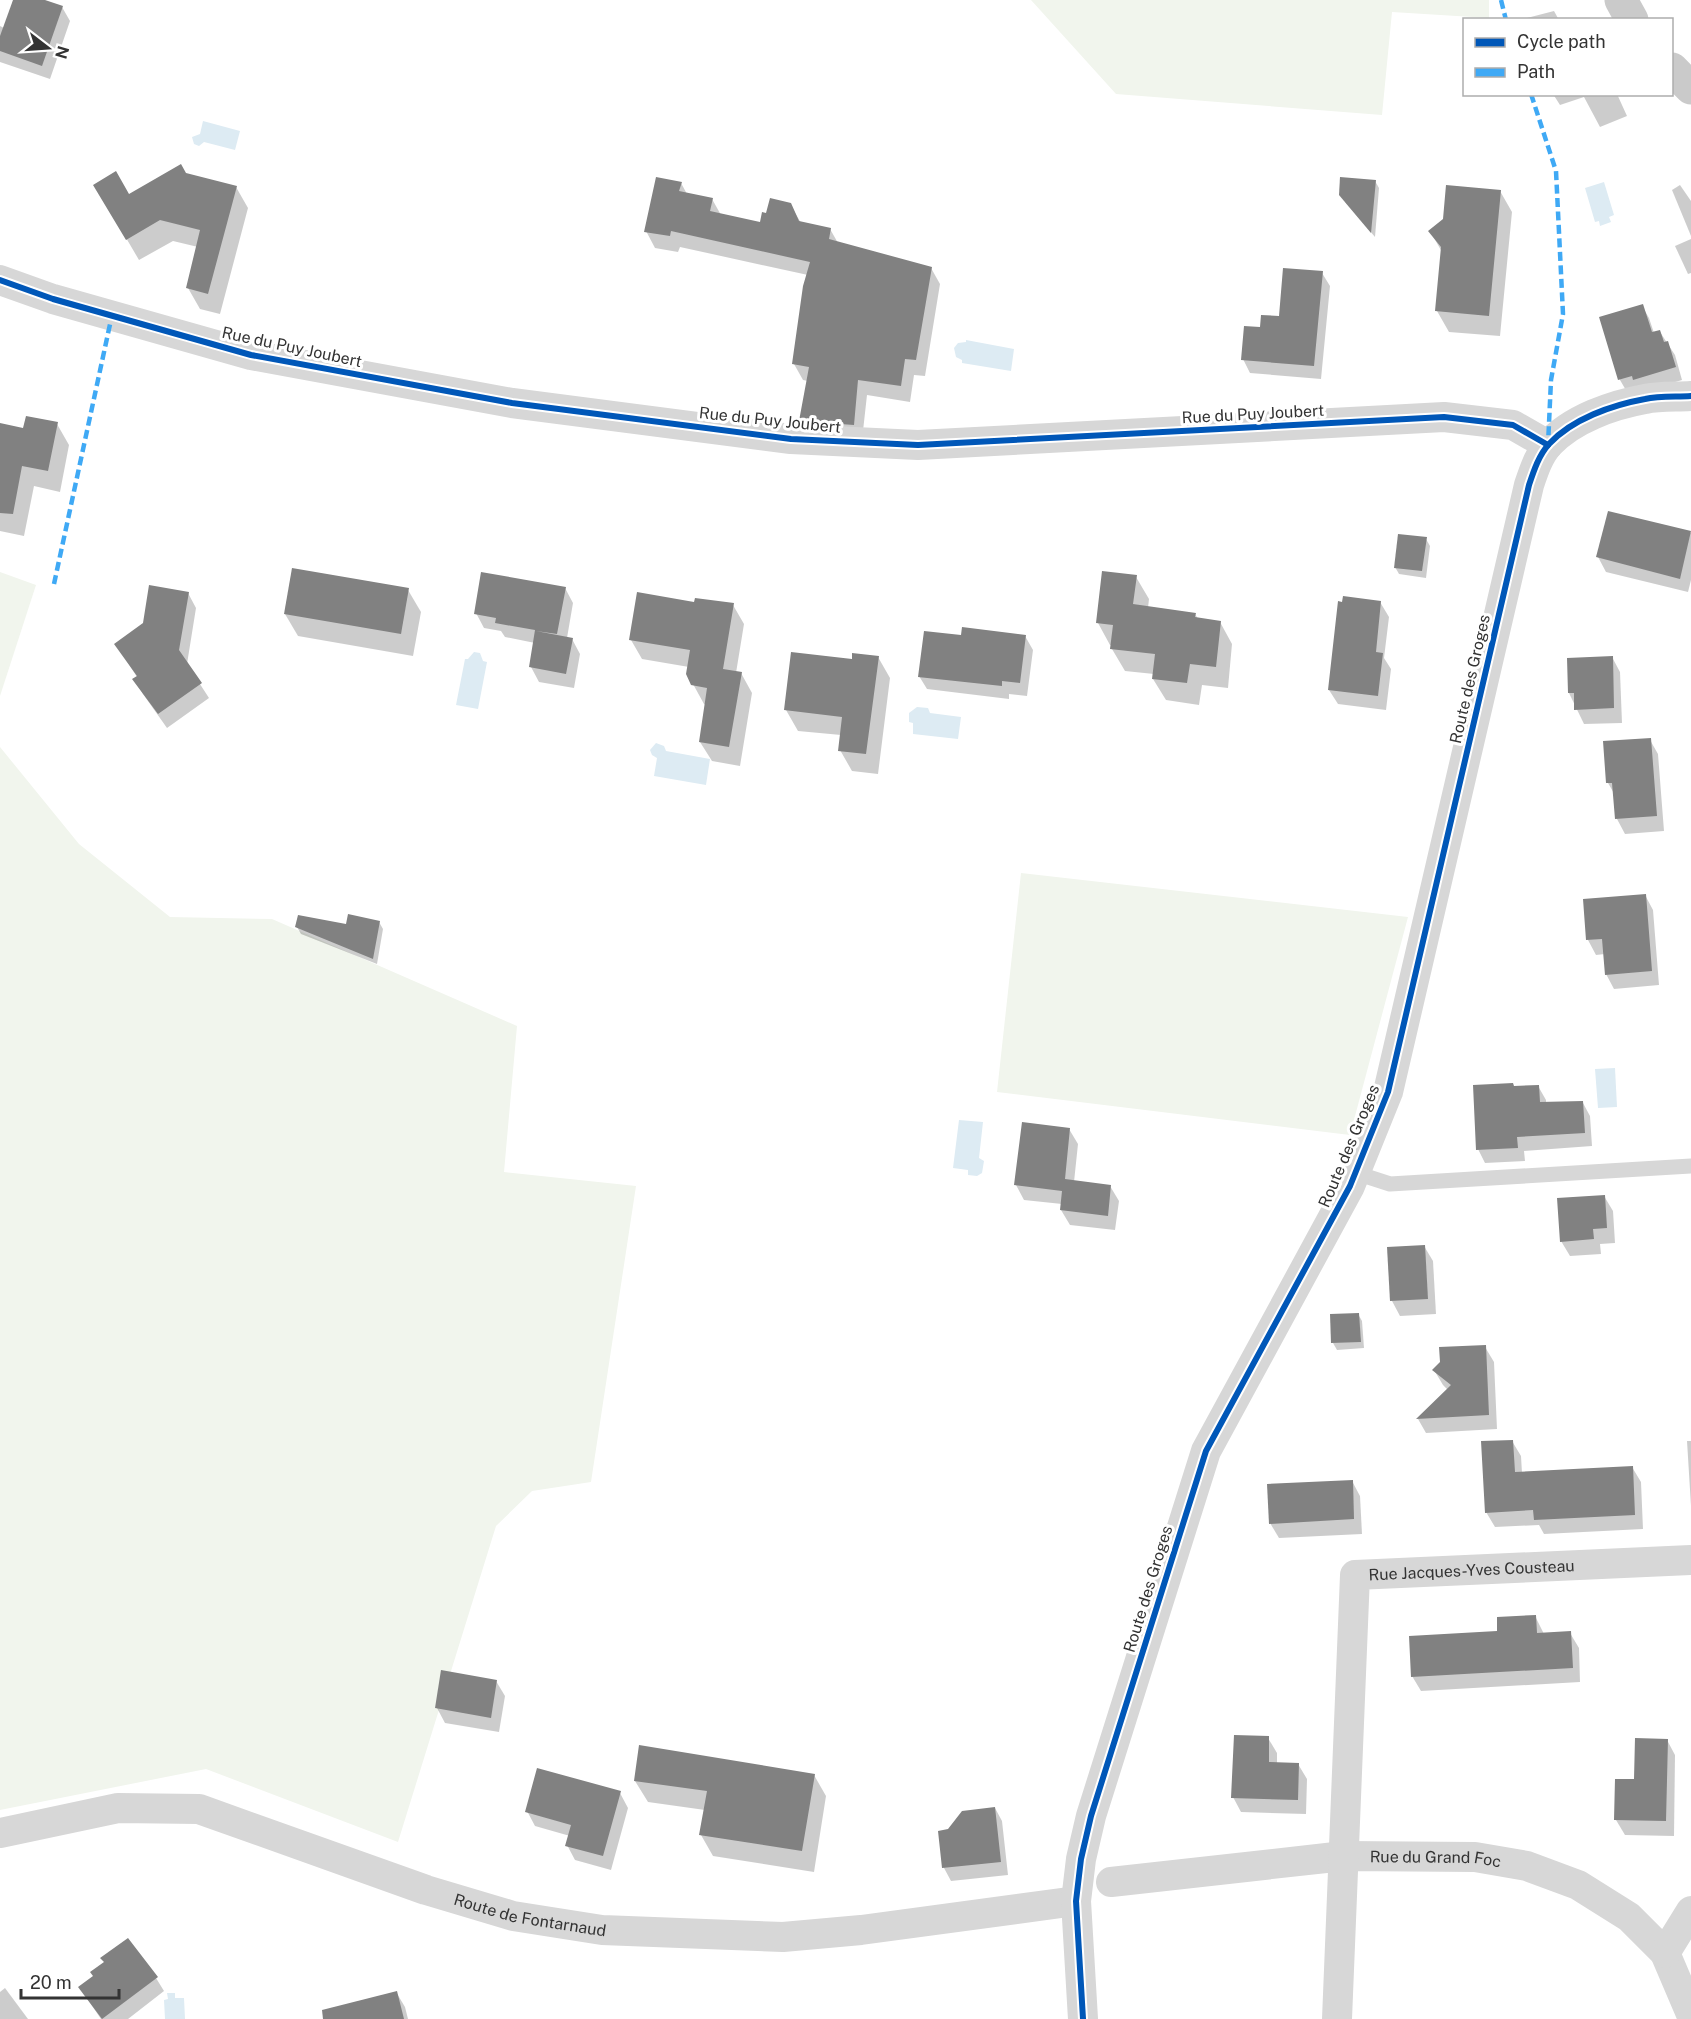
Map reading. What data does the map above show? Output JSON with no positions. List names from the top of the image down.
{
  "streets": {
    "street": [
      "Rue du Puy Joubert",
      "Route des Groges",
      "Rue Jacques-Yves Cousteau",
      "Rue du Grand Foc",
      "Route de Fontarnaud"
    ]
  },
  "crossings": [
    ["Rue du Puy Joubert", "Route des Groges"],
    ["Route des Groges", "Route de Fontarnaud"],
    ["Rue Jacques-Yves Cousteau", "Rue du Grand Foc"]
  ],
  "legend": ["Cycle path", "Path"],
  "scale_bar": "20 m",
  "north": "right"
}
